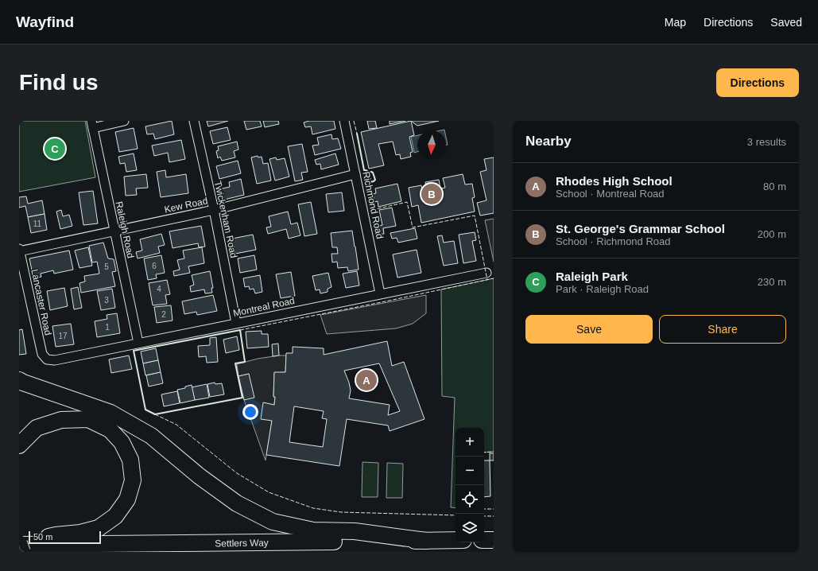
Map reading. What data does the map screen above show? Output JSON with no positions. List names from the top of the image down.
{
  "streets": {
    "highway": ["Settlers Way"],
    "street": [
      "Kew Road",
      "Richmond Road",
      "Twickenham Road",
      "Raleigh Road",
      "Lancaster Road",
      "Montreal Road"
    ]
  },
  "crossings": [
    ["Kew Road", "Richmond Road"],
    ["Kew Road", "Twickenham Road"],
    ["Kew Road", "Raleigh Road"],
    ["Kew Road", "Lancaster Road"],
    ["Richmond Road", "Montreal Road"],
    ["Twickenham Road", "Montreal Road"],
    ["Raleigh Road", "Montreal Road"],
    ["Lancaster Road", "Montreal Road"]
  ],
  "house_numbers": [
    "11",
    "6",
    "5",
    "4",
    "3",
    "2",
    "1",
    "17"
  ],
  "scale_bar": "50 m",
  "north": "bottom",
  "page": {
    "header": "Wayfind",
    "nav": ["Map", "Directions", "Saved"],
    "buttons": [
      "Directions",
      ["Save", "Share"]
    ],
    "title": "Find us",
    "heading": ["Nearby", "3 results"],
    "pins": ["C", "B", "A"],
    "list": [
      {
        "mark": "A",
        "name": "Rhodes High School",
        "note": "School · Montreal Road",
        "value": "80 m"
      },
      {
        "mark": "B",
        "name": "St. George's Grammar School",
        "note": "School · Richmond Road",
        "value": "200 m"
      },
      {
        "mark": "C",
        "name": "Raleigh Park",
        "note": "Park · Raleigh Road",
        "value": "230 m"
      }
    ],
    "map_buttons": ["+", "−"],
    "scale": "50 m"
  }
}
